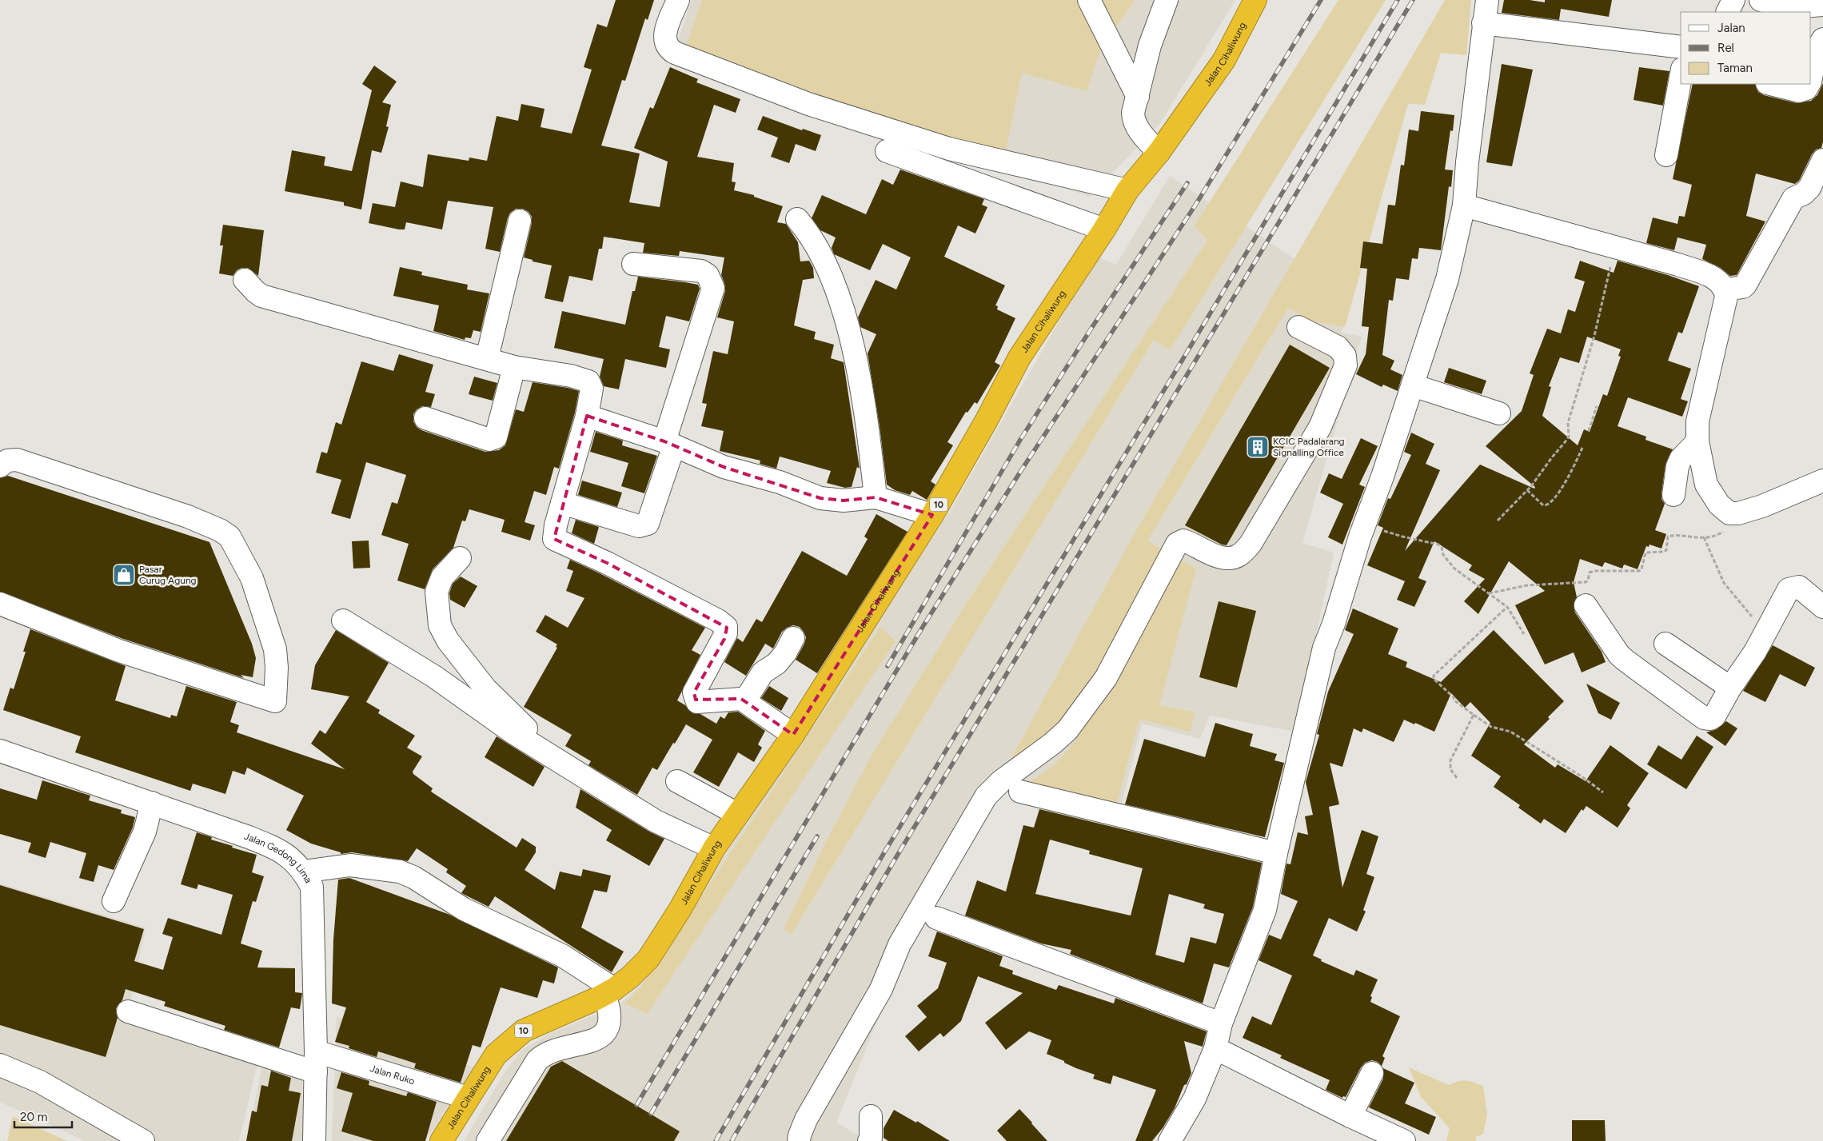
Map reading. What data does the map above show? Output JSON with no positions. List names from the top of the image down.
{
  "streets": {
    "highway": ["Jalan Cihaliwung", "10"],
    "street": ["Jalan Gedong Lima", "Jalan Ruko"]
  },
  "crossings": [
    ["Jalan Cihaliwung", "Jalan Ruko"],
    ["Jalan Gedong Lima", "Jalan Ruko"]
  ],
  "places": {
    "building": ["KCIC Padalarang Signalling Office"],
    "shop": ["Pasar Curug Agung"]
  },
  "legend": ["Jalan", "Rel", "Taman"],
  "scale_bar": "20 m"
}
